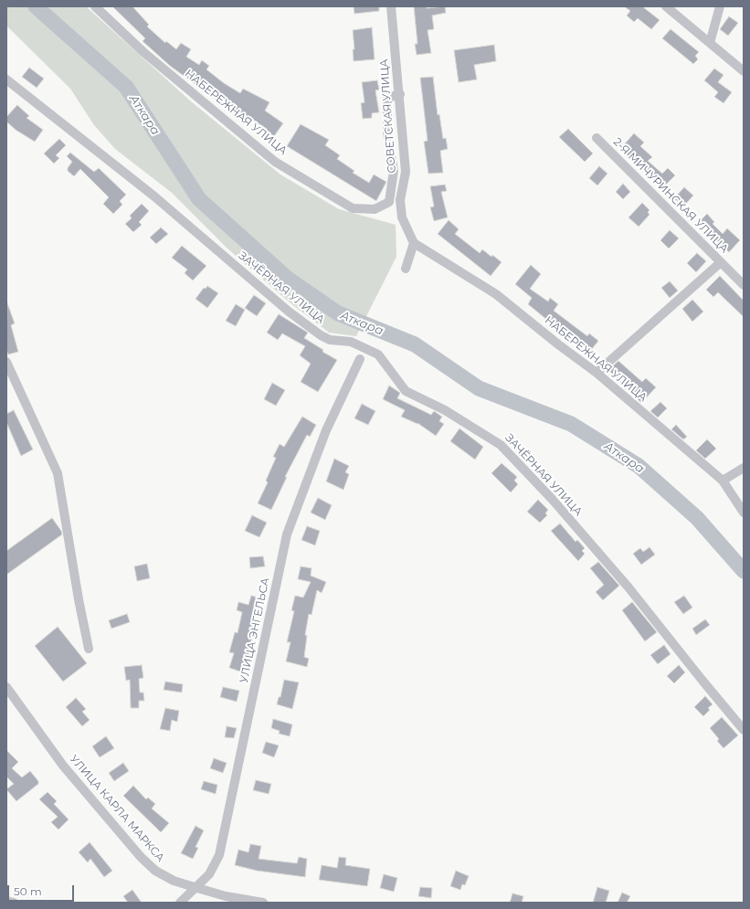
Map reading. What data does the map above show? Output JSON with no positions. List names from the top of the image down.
{
  "streets": {
    "street": [
      "НАБЕРЕЖНАЯ УЛИЦА",
      "СОВЕТСКАЯ УЛИЦА",
      "2-Я МИЧУРИНСКАЯ УЛИЦА",
      "ЗАЧЁРНАЯ УЛИЦА",
      "УЛИЦА ЭНГЕЛЬСА",
      "УЛИЦА КАРЛА МАРКСА"
    ]
  },
  "crossings": [
    ["НАБЕРЕЖНАЯ УЛИЦА", "СОВЕТСКАЯ УЛИЦА"],
    ["УЛИЦА ЭНГЕЛЬСА", "УЛИЦА КАРЛА МАРКСА"]
  ],
  "water": ["Аткара"],
  "scale_bar": "50 m"
}
